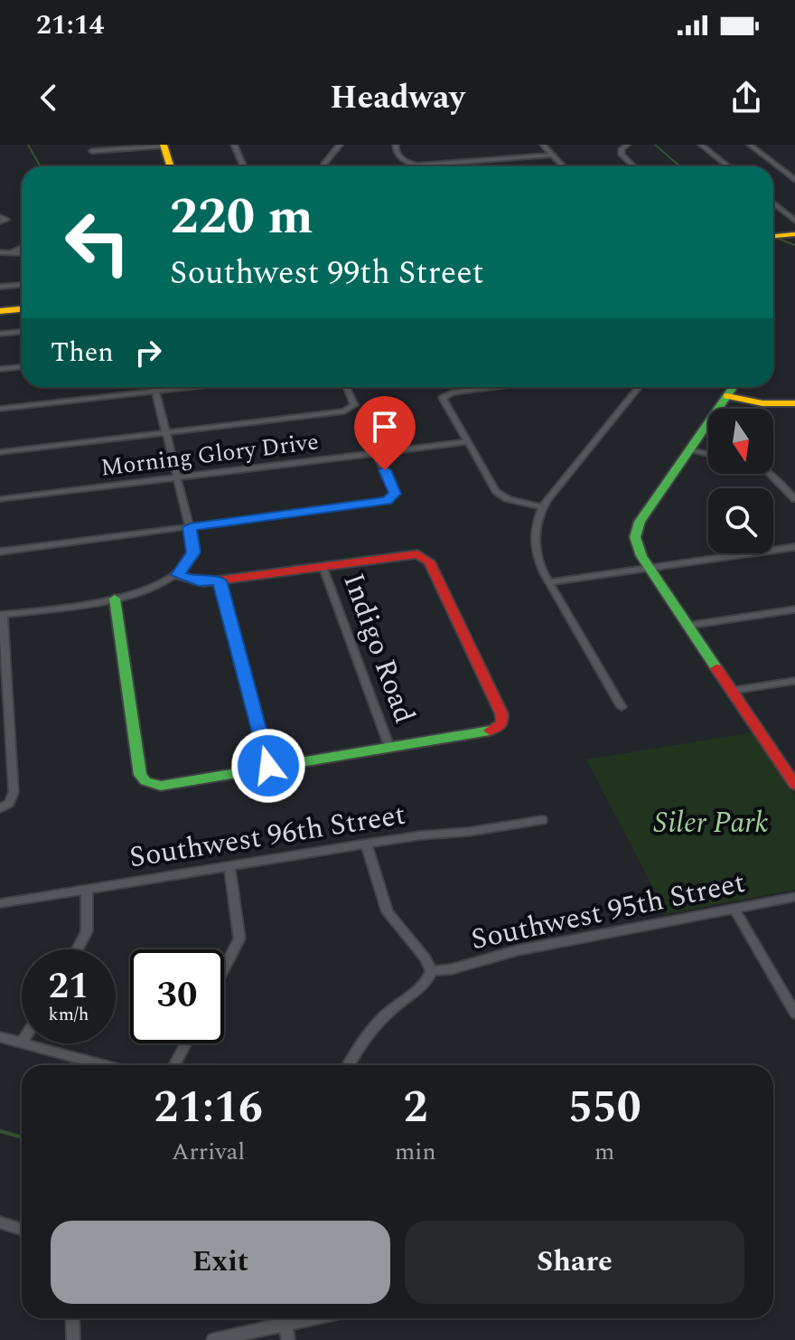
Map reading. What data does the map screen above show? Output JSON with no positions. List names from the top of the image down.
{
  "streets": {
    "street": [
      "Morning Glory Drive",
      "Indigo Road",
      "Southwest 96th Street",
      "Southwest 95th Street"
    ]
  },
  "parks": ["Siler Park"],
  "north": "bottom",
  "page": {
    "status": "21:14",
    "header": "Headway",
    "turn": ["220 m", "Southwest 99th Street"],
    "then": "Then",
    "speed": "21 km/h",
    "limit": "30",
    "eta": [
      "21:16",
      "Arrival",
      "2",
      "min",
      "550",
      "m"
    ],
    "buttons": ["Exit", "Share"]
  }
}
